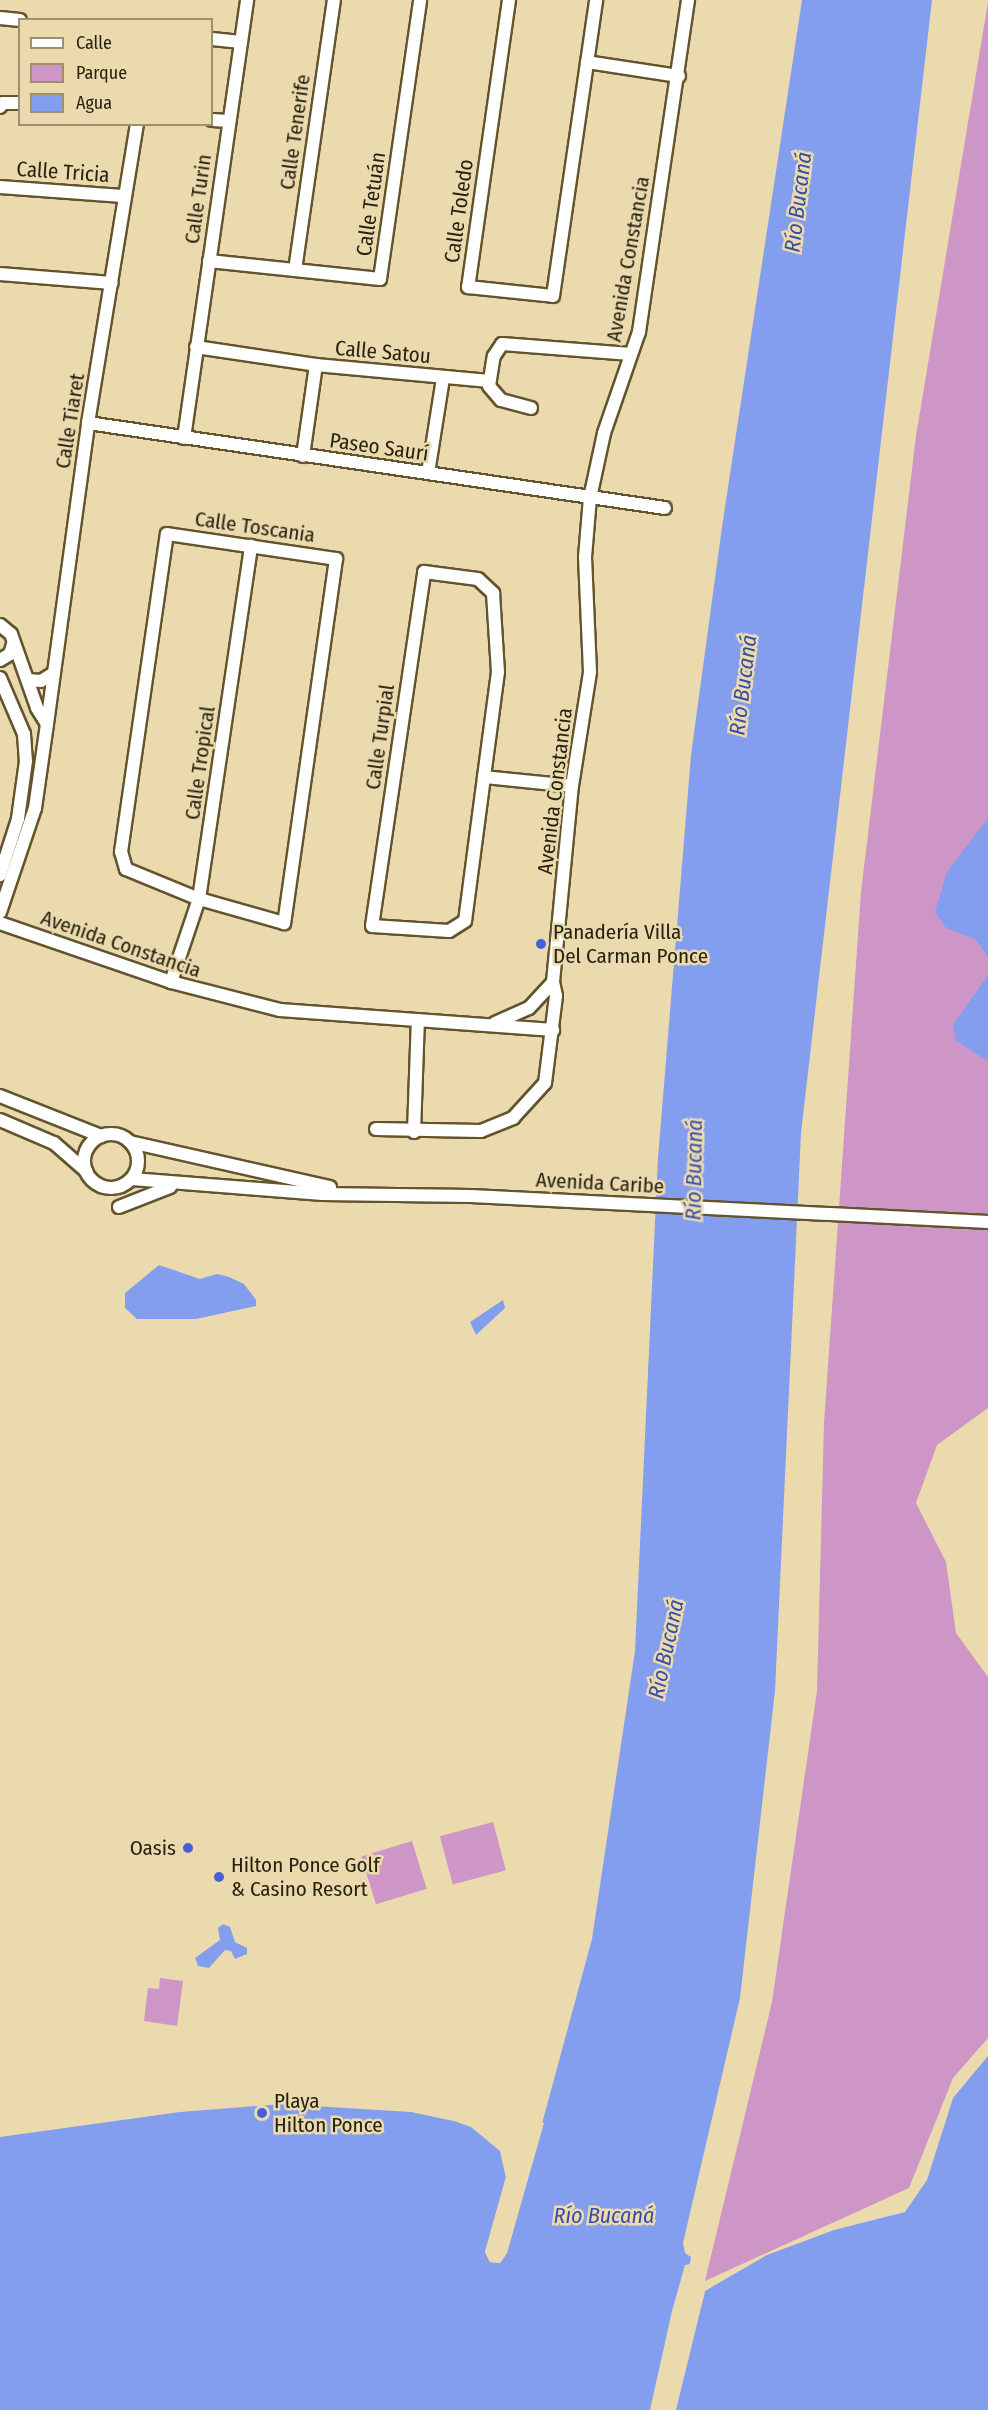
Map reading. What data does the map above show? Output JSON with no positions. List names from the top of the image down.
{
  "streets": {
    "street": [
      "Calle Tenerife",
      "Calle Tricia",
      "Calle Turin",
      "Calle Tetuán",
      "Calle Toledo",
      "Avenida Constancia",
      "Calle Satou",
      "Calle Tiaret",
      "Paseo Saurí",
      "Calle Toscania",
      "Calle Turpial",
      "Calle Tropical",
      "Avenida Caribe"
    ]
  },
  "crossings": [
    ["Calle Tenerife", "Calle Tetuán"],
    ["Calle Tricia", "Calle Tiaret"],
    ["Calle Turin", "Calle Tetuán"],
    ["Calle Turin", "Calle Satou"],
    ["Calle Turin", "Paseo Saurí"],
    ["Avenida Constancia", "Paseo Saurí"],
    ["Avenida Constancia", "Calle Tropical"],
    ["Calle Tiaret", "Paseo Saurí"],
    ["Calle Toscania", "Calle Tropical"]
  ],
  "water": ["Río Bucaná"],
  "places": [
    "Panadería Villa Del Carman Ponce",
    "Oasis",
    "Hilton Ponce Golf & Casino Resort",
    "Playa Hilton Ponce"
  ],
  "legend": ["Calle", "Parque", "Agua"]
}
